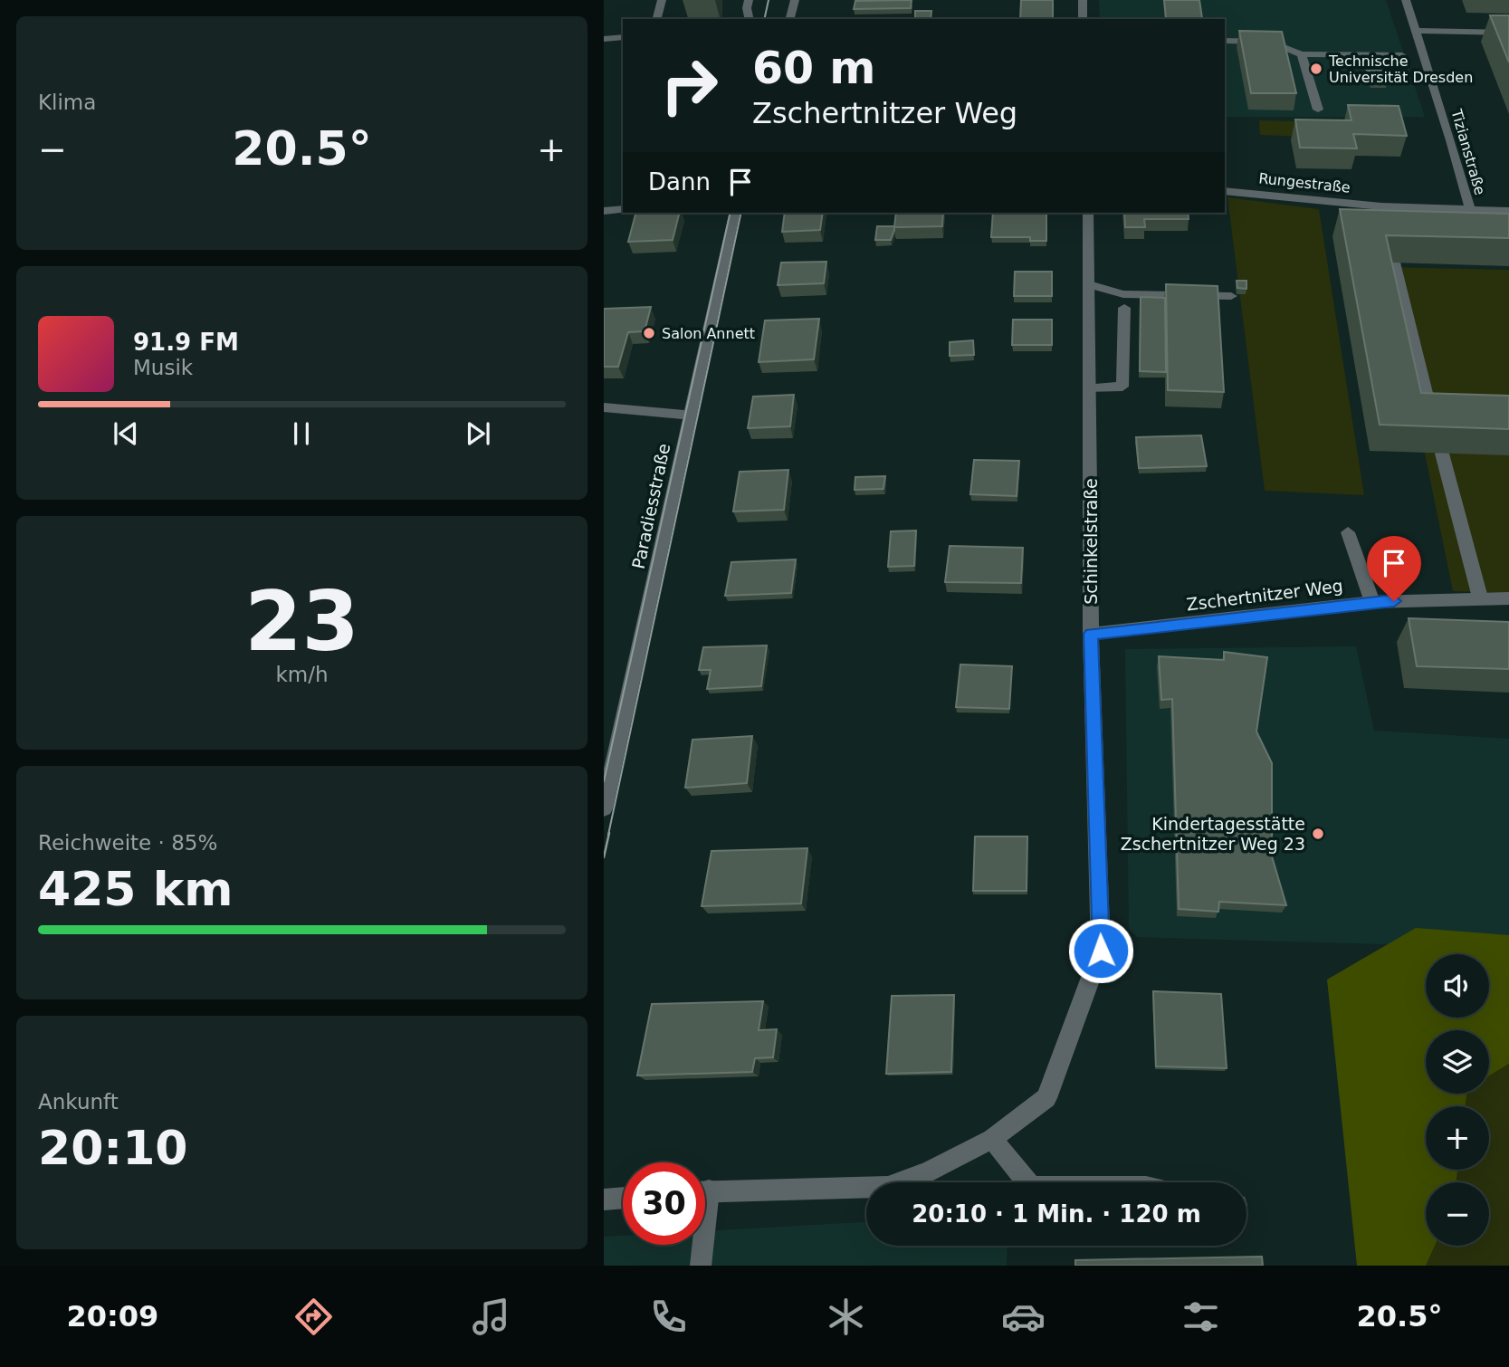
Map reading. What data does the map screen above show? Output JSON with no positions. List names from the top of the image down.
{
  "streets": {
    "street": [
      "Tizianstraße",
      "Rungestraße",
      "Paradiesstraße",
      "Schinkelstraße",
      "Zschertnitzer Weg"
    ]
  },
  "crossings": [
    ["Tizianstraße", "Rungestraße"],
    ["Schinkelstraße", "Zschertnitzer Weg"]
  ],
  "places": ["Technische Universität Dresden", "Salon Annett", "Kindertagesstätte Zschertnitzer Weg 23"],
  "page": {
    "tile": [
      "Klima",
      ["23", "km/h"],
      ["Reichweite · 85%", "425 km"],
      ["Ankunft", "20:10"]
    ],
    "turn": ["60 m", "Zschertnitzer Weg"],
    "heat": ["−", "20.5°", "+"],
    "then": "Dann",
    "song": ["91.9 FM", "Musik"],
    "map_buttons": ["+", "−"],
    "limit": "30",
    "trip": "20:10 · 1 Min. · 120 m",
    "tabs": ["20:09", "20.5°"]
  }
}
